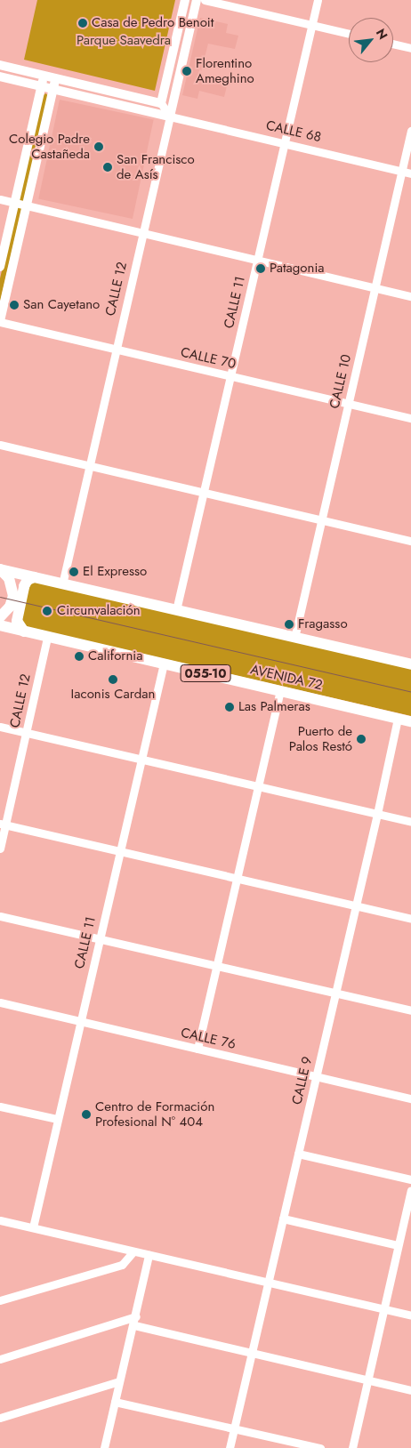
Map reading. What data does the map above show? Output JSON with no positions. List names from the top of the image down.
{
  "streets": {
    "highway": ["055-10", "AVENIDA 72"],
    "main road": ["CALLE 68", "CALLE 12"],
    "street": [
      "CALLE 11",
      "CALLE 70",
      "CALLE 10",
      "CALLE 76",
      "CALLE 9"
    ]
  },
  "crossings": [
    ["CALLE 68", "CALLE 12"],
    ["CALLE 68", "CALLE 11"],
    ["CALLE 68", "CALLE 10"],
    ["CALLE 12", "CALLE 70"],
    ["CALLE 12", "AVENIDA 72"],
    ["CALLE 11", "CALLE 70"],
    ["CALLE 11", "AVENIDA 72"],
    ["CALLE 11", "CALLE 76"],
    ["CALLE 70", "CALLE 10"],
    ["AVENIDA 72", "CALLE 9"],
    ["CALLE 76", "CALLE 9"]
  ],
  "parks": ["Parque Saavedra"],
  "places": [
    "Casa de Pedro Benoit",
    "Florentino Ameghino",
    "Colegio Padre Castañeda",
    "San Francisco de Asís",
    "Patagonia",
    "San Cayetano",
    "El Expresso",
    "Circunvalación",
    "Fragasso",
    "California",
    "Iaconis Cardan",
    "Las Palmeras",
    "Puerto de Palos Restó",
    "Centro de Formación Profesional N° 404"
  ],
  "north": "top right"
}
